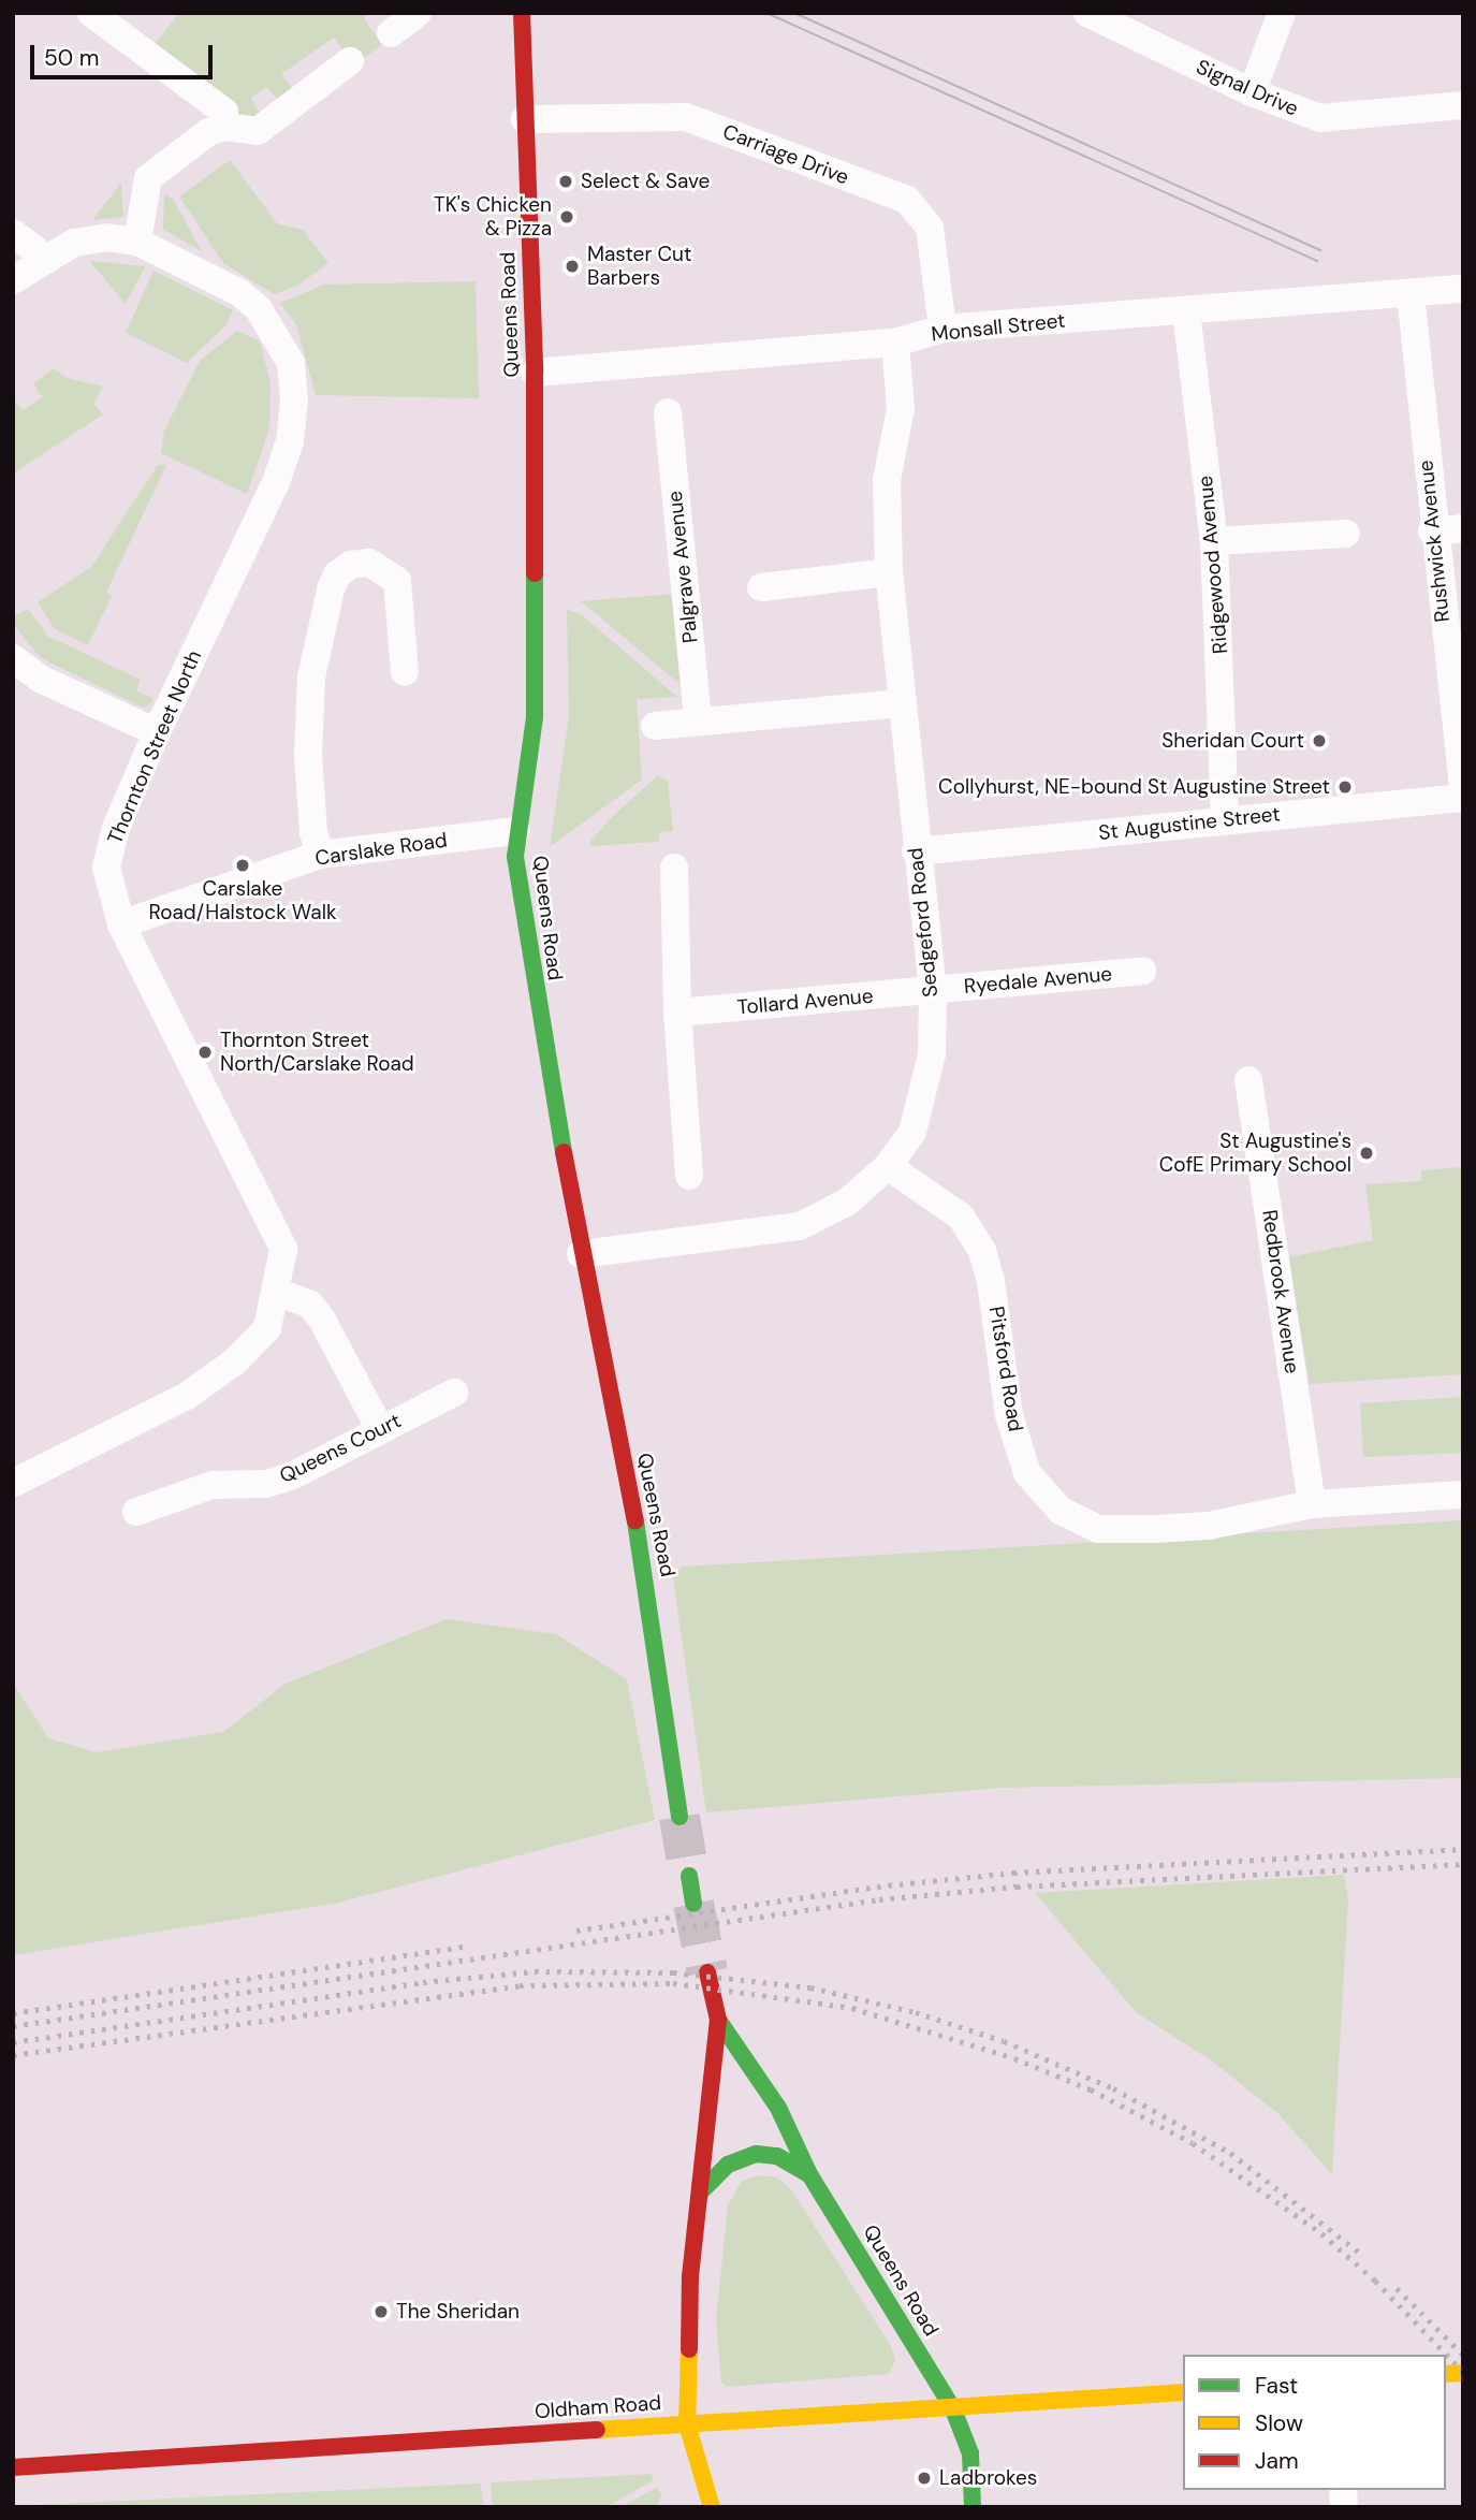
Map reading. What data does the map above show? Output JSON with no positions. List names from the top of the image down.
{
  "streets": {
    "highway": ["Queens Road", "Oldham Road"],
    "street": [
      "Signal Drive",
      "Carriage Drive",
      "Monsall Street",
      "Rushwick Avenue",
      "Ridgewood Avenue",
      "Palgrave Avenue",
      "Thornton Street North",
      "St Augustine Street",
      "Carslake Road",
      "Sedgeford Road",
      "Ryedale Avenue",
      "Tollard Avenue",
      "Redbrook Avenue",
      "Pitsford Road",
      "Queens Court"
    ]
  },
  "crossings": [
    ["Carriage Drive", "Queens Road"],
    ["Carriage Drive", "Monsall Street"],
    ["Queens Road", "Monsall Street"],
    ["Queens Road", "Carslake Road"],
    ["Queens Road", "Sedgeford Road"],
    ["Queens Road", "Oldham Road"],
    ["Monsall Street", "Rushwick Avenue"],
    ["Monsall Street", "Ridgewood Avenue"],
    ["Monsall Street", "Sedgeford Road"],
    ["Ridgewood Avenue", "St Augustine Street"],
    ["Thornton Street North", "Carslake Road"],
    ["St Augustine Street", "Sedgeford Road"],
    ["Sedgeford Road", "Ryedale Avenue"],
    ["Sedgeford Road", "Tollard Avenue"],
    ["Sedgeford Road", "Pitsford Road"],
    ["Ryedale Avenue", "Tollard Avenue"],
    ["Redbrook Avenue", "Pitsford Road"]
  ],
  "places": [
    "Select & Save",
    "TK's Chicken & Pizza",
    "Master Cut Barbers",
    "Sheridan Court",
    "Collyhurst, NE-bound St Augustine Street",
    "Carslake Road/Halstock Walk",
    "Thornton Street North/Carslake Road",
    "St Augustine's CofE Primary School",
    "The Sheridan",
    "Ladbrokes"
  ],
  "legend": ["Fast", "Slow", "Jam"],
  "scale_bar": "50 m"
}
